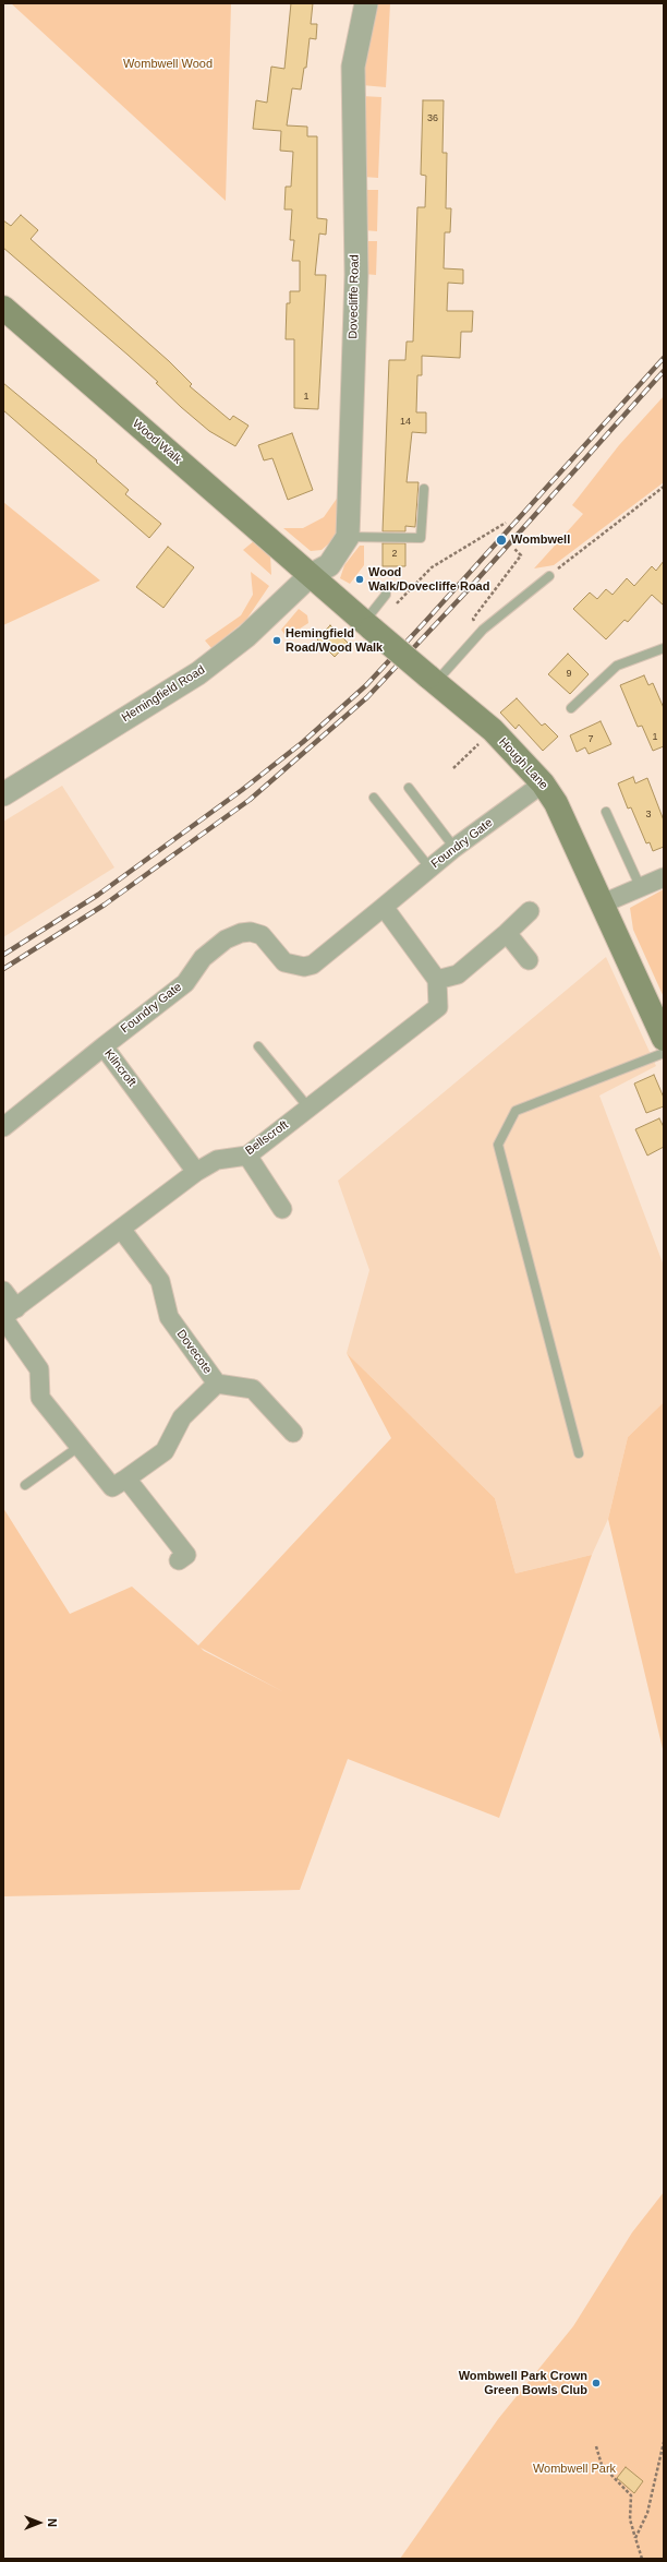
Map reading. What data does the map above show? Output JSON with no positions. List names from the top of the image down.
{
  "streets": {
    "main road": ["Wood Walk", "Hough Lane"],
    "street": [
      "Dovecliffe Road",
      "Hemingfield Road",
      "Foundry Gate",
      "Kilncroft",
      "Bellscroft",
      "Dovecote"
    ]
  },
  "crossings": [
    ["Wood Walk", "Hemingfield Road"],
    ["Wood Walk", "Hough Lane"],
    ["Hemingfield Road", "Hough Lane"],
    ["Hough Lane", "Foundry Gate"],
    ["Foundry Gate", "Kilncroft"],
    ["Kilncroft", "Bellscroft"],
    ["Bellscroft", "Dovecote"]
  ],
  "parks": ["Wombwell Wood", "Wombwell Park"],
  "places": [
    "Wombwell",
    "Wood Walk/Dovecliffe Road",
    "Hemingfield Road/Wood Walk",
    "Wombwell Park Crown Green Bowls Club"
  ],
  "house_numbers": [
    "36",
    "1",
    "14",
    "2",
    "9",
    "1",
    "7",
    "3"
  ],
  "north": "right"
}
